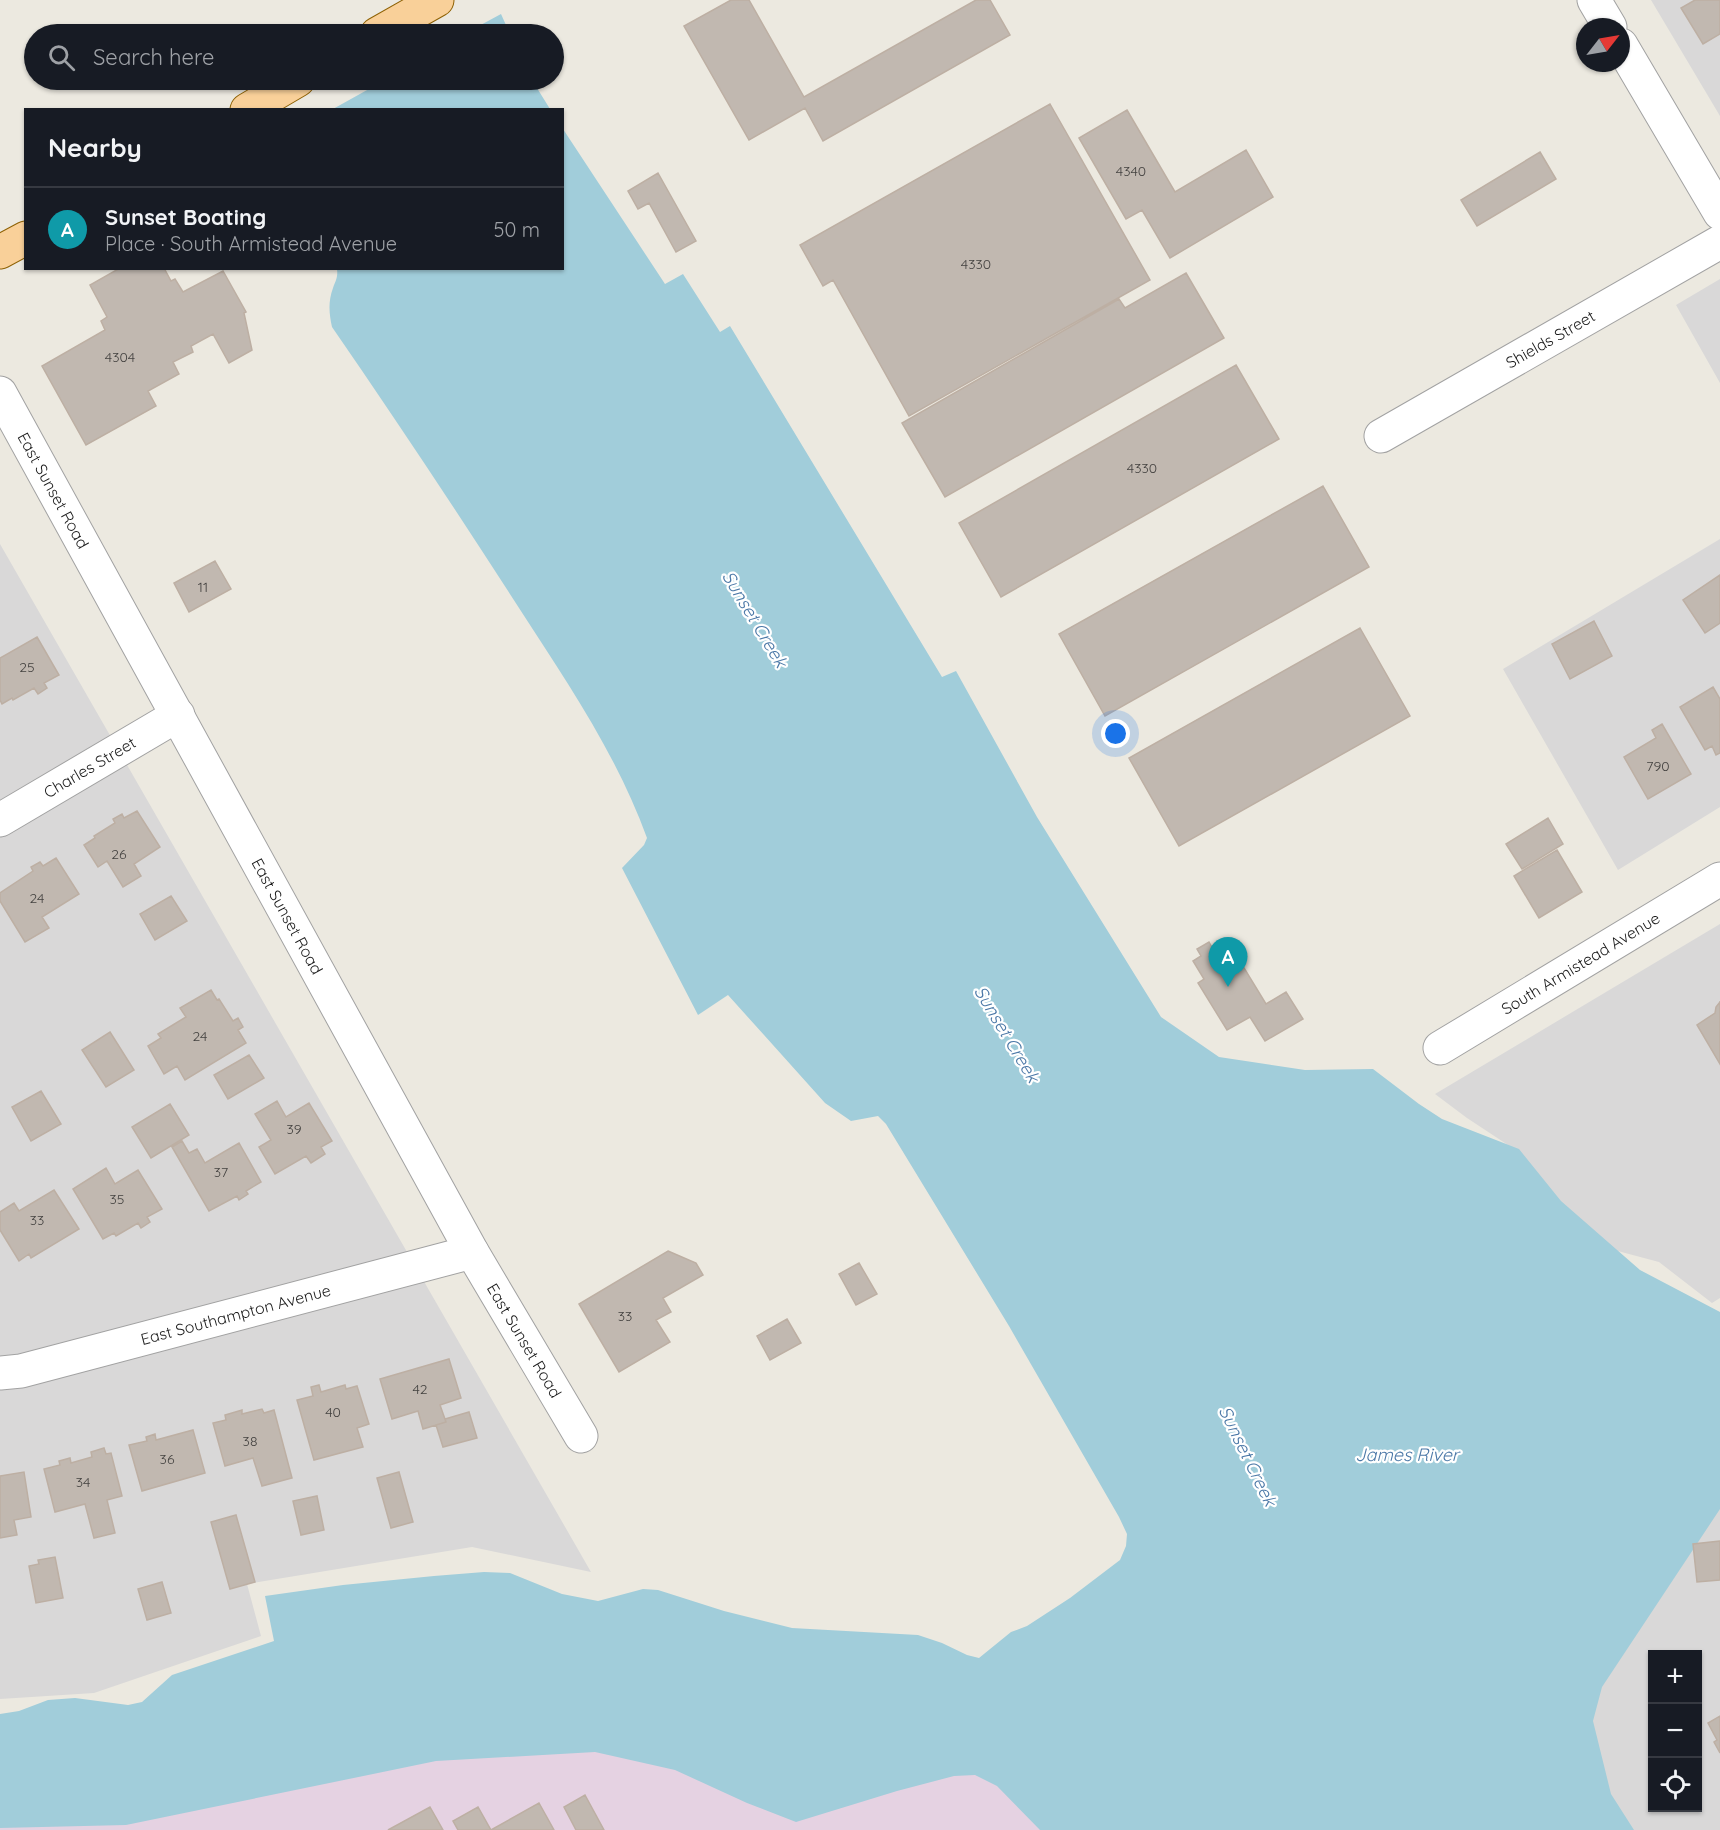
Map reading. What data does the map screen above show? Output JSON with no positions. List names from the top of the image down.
{
  "streets": {
    "street": [
      "Shields Street",
      "East Sunset Road",
      "Charles Street",
      "South Armistead Avenue",
      "East Southampton Avenue"
    ]
  },
  "crossings": [
    ["East Sunset Road", "Charles Street"],
    ["East Sunset Road", "East Southampton Avenue"]
  ],
  "water": ["Sunset Creek", "James River"],
  "house_numbers": [
    "4340",
    "4330",
    "4304",
    "4330",
    "11",
    "25",
    "790",
    "26",
    "24",
    "24",
    "39",
    "37",
    "35",
    "33",
    "33",
    "42",
    "40",
    "38",
    "36",
    "34"
  ],
  "north": "top right",
  "page": {
    "search": "Search here",
    "heading": "Nearby",
    "list": [
      {
        "mark": "A",
        "name": "Sunset Boating",
        "note": "Place · South Armistead Avenue",
        "value": "50 m"
      }
    ],
    "pins": "A",
    "map_buttons": ["+", "−"]
  }
}
